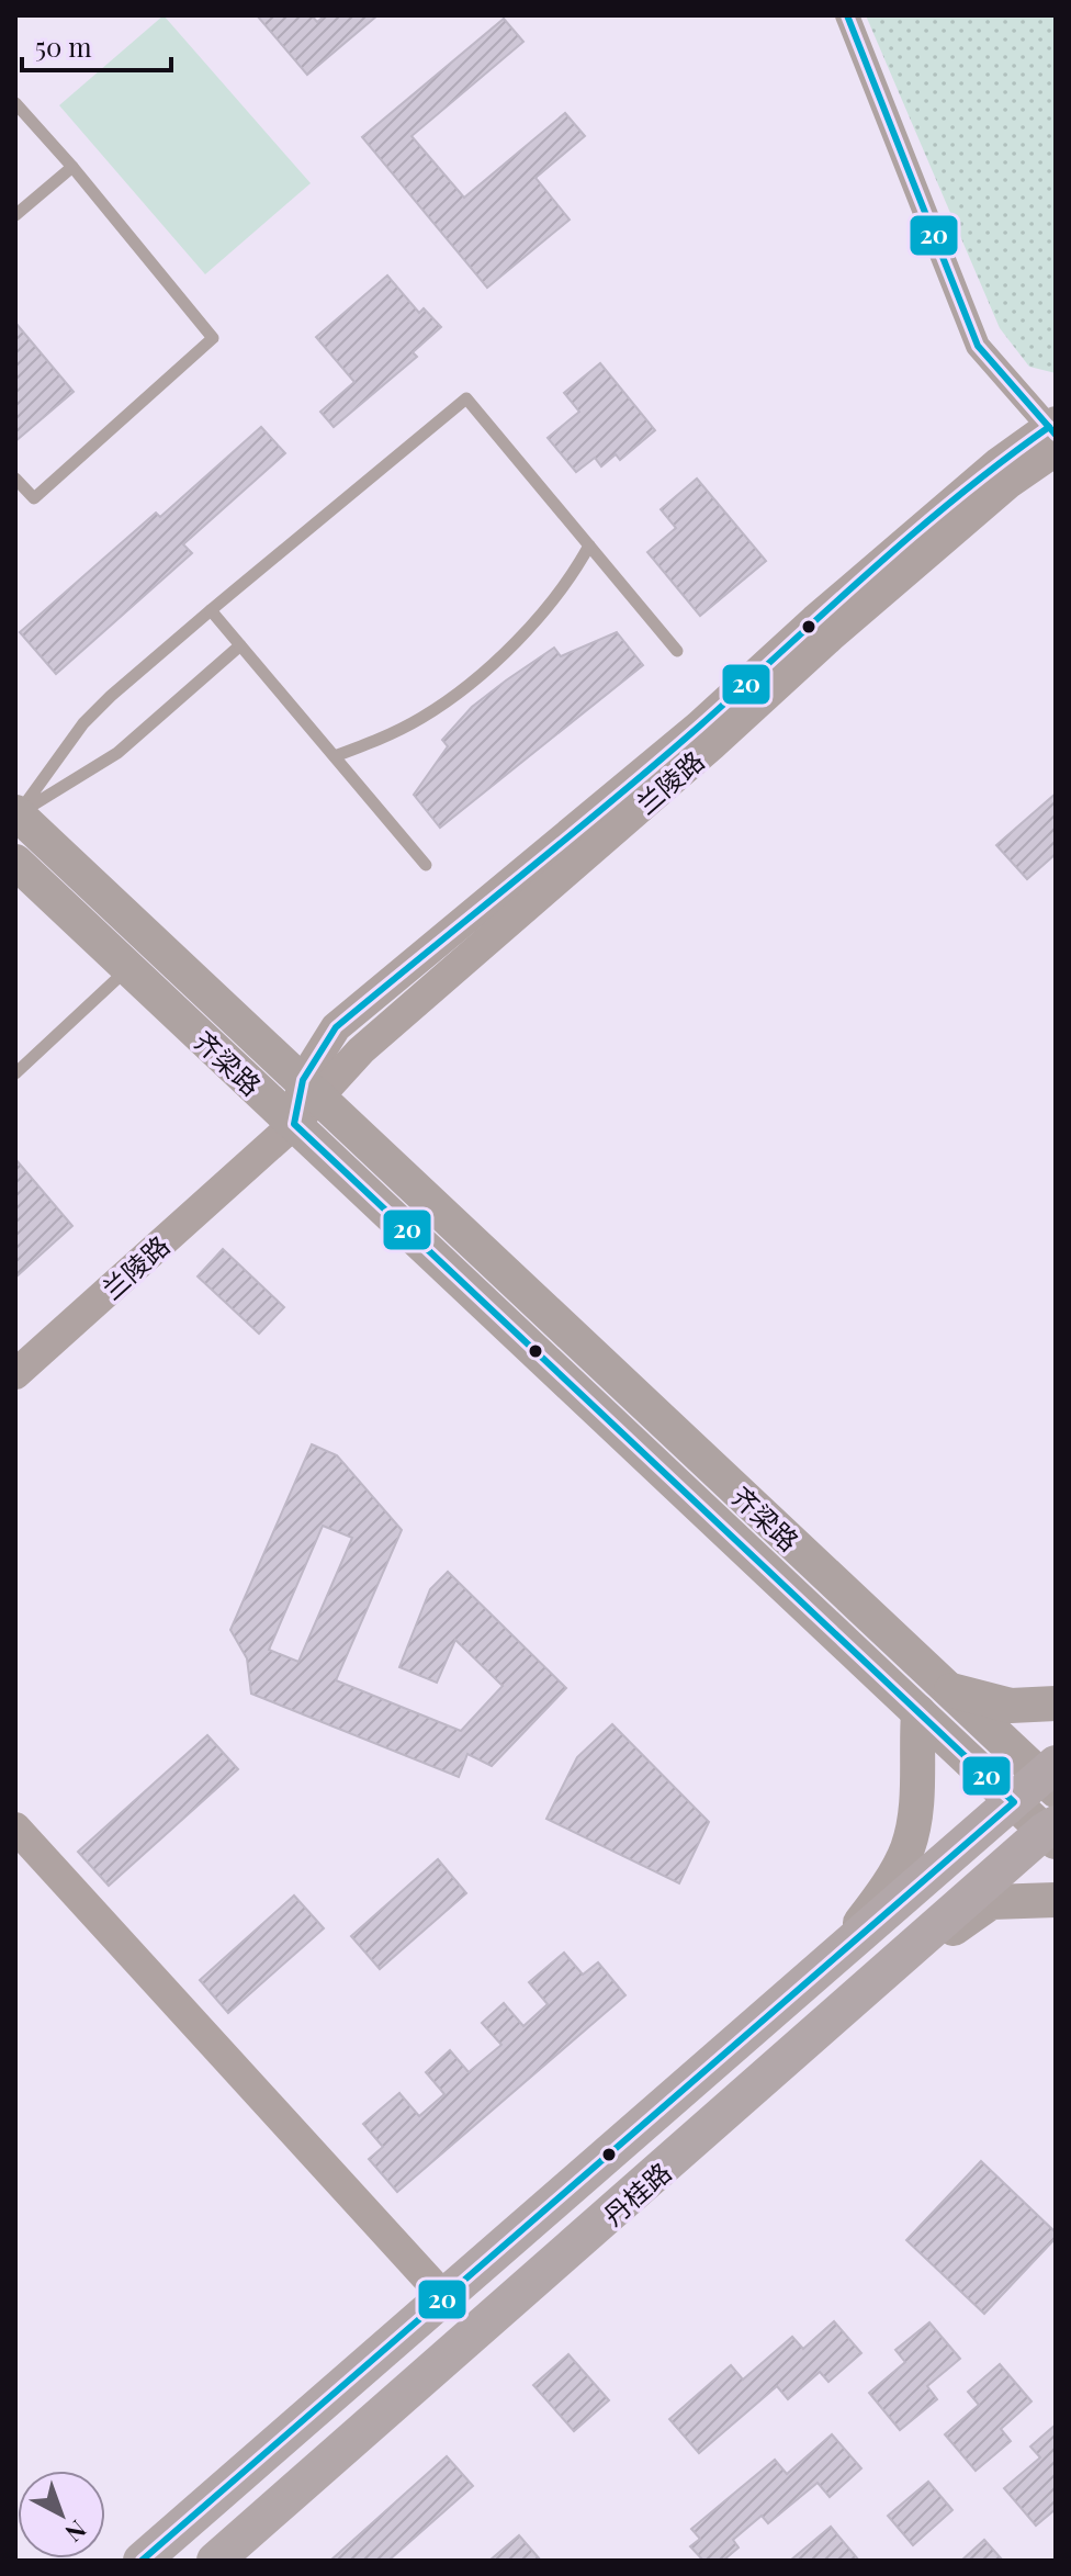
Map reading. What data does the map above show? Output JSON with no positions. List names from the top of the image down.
{
  "streets": {
    "main road": ["齐梁路", "丹桂路"],
    "street": ["兰陵路"]
  },
  "crossings": [
    ["兰陵路", "齐梁路"],
    ["齐梁路", "丹桂路"]
  ],
  "lines": ["transit line 20"],
  "scale_bar": "50 m",
  "north": "bottom right"
}
